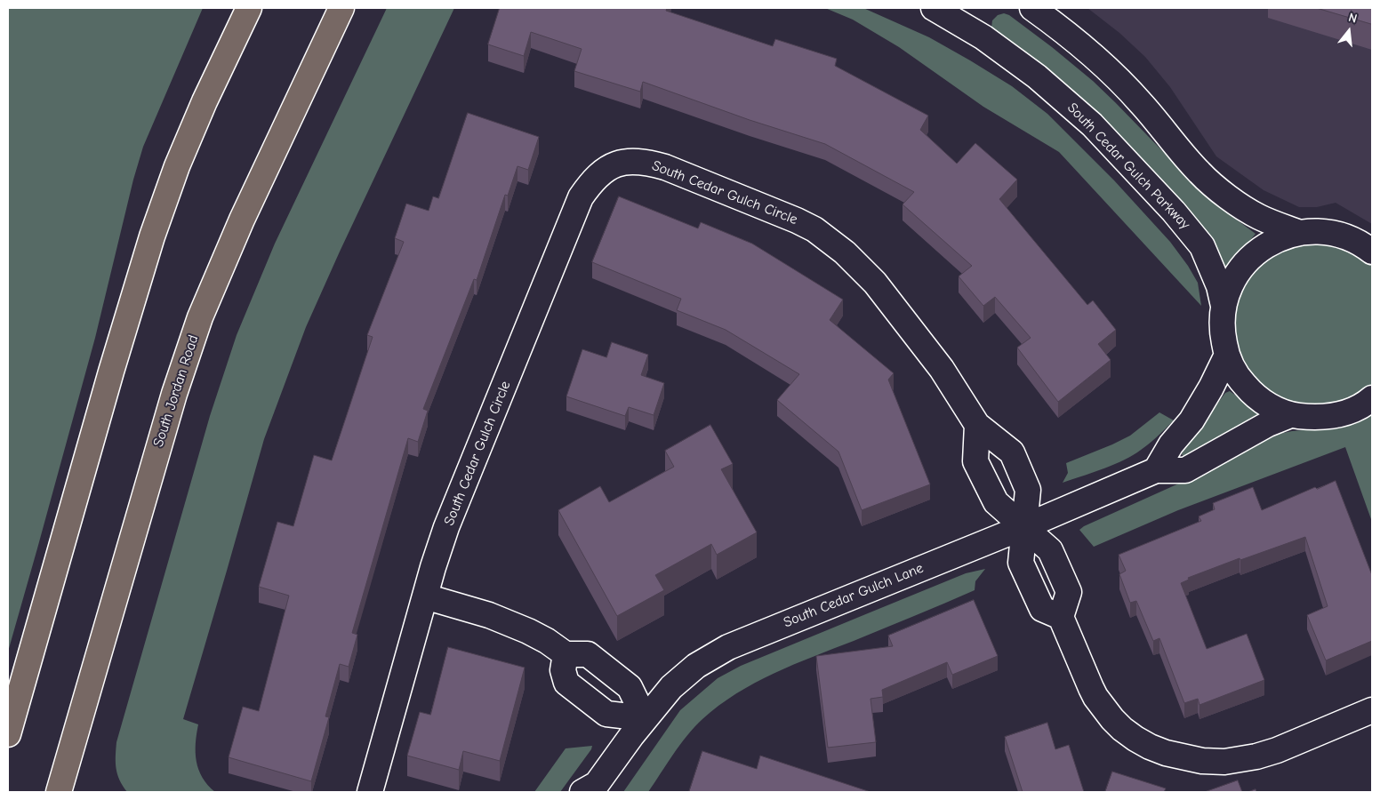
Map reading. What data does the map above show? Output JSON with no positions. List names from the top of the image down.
{
  "streets": {
    "main road": ["South Jordan Road"],
    "street": ["South Cedar Gulch Parkway", "South Cedar Gulch Circle", "South Cedar Gulch Lane"]
  },
  "crossings": [
    ["South Cedar Gulch Circle", "South Cedar Gulch Lane"]
  ],
  "north": "top"
}
